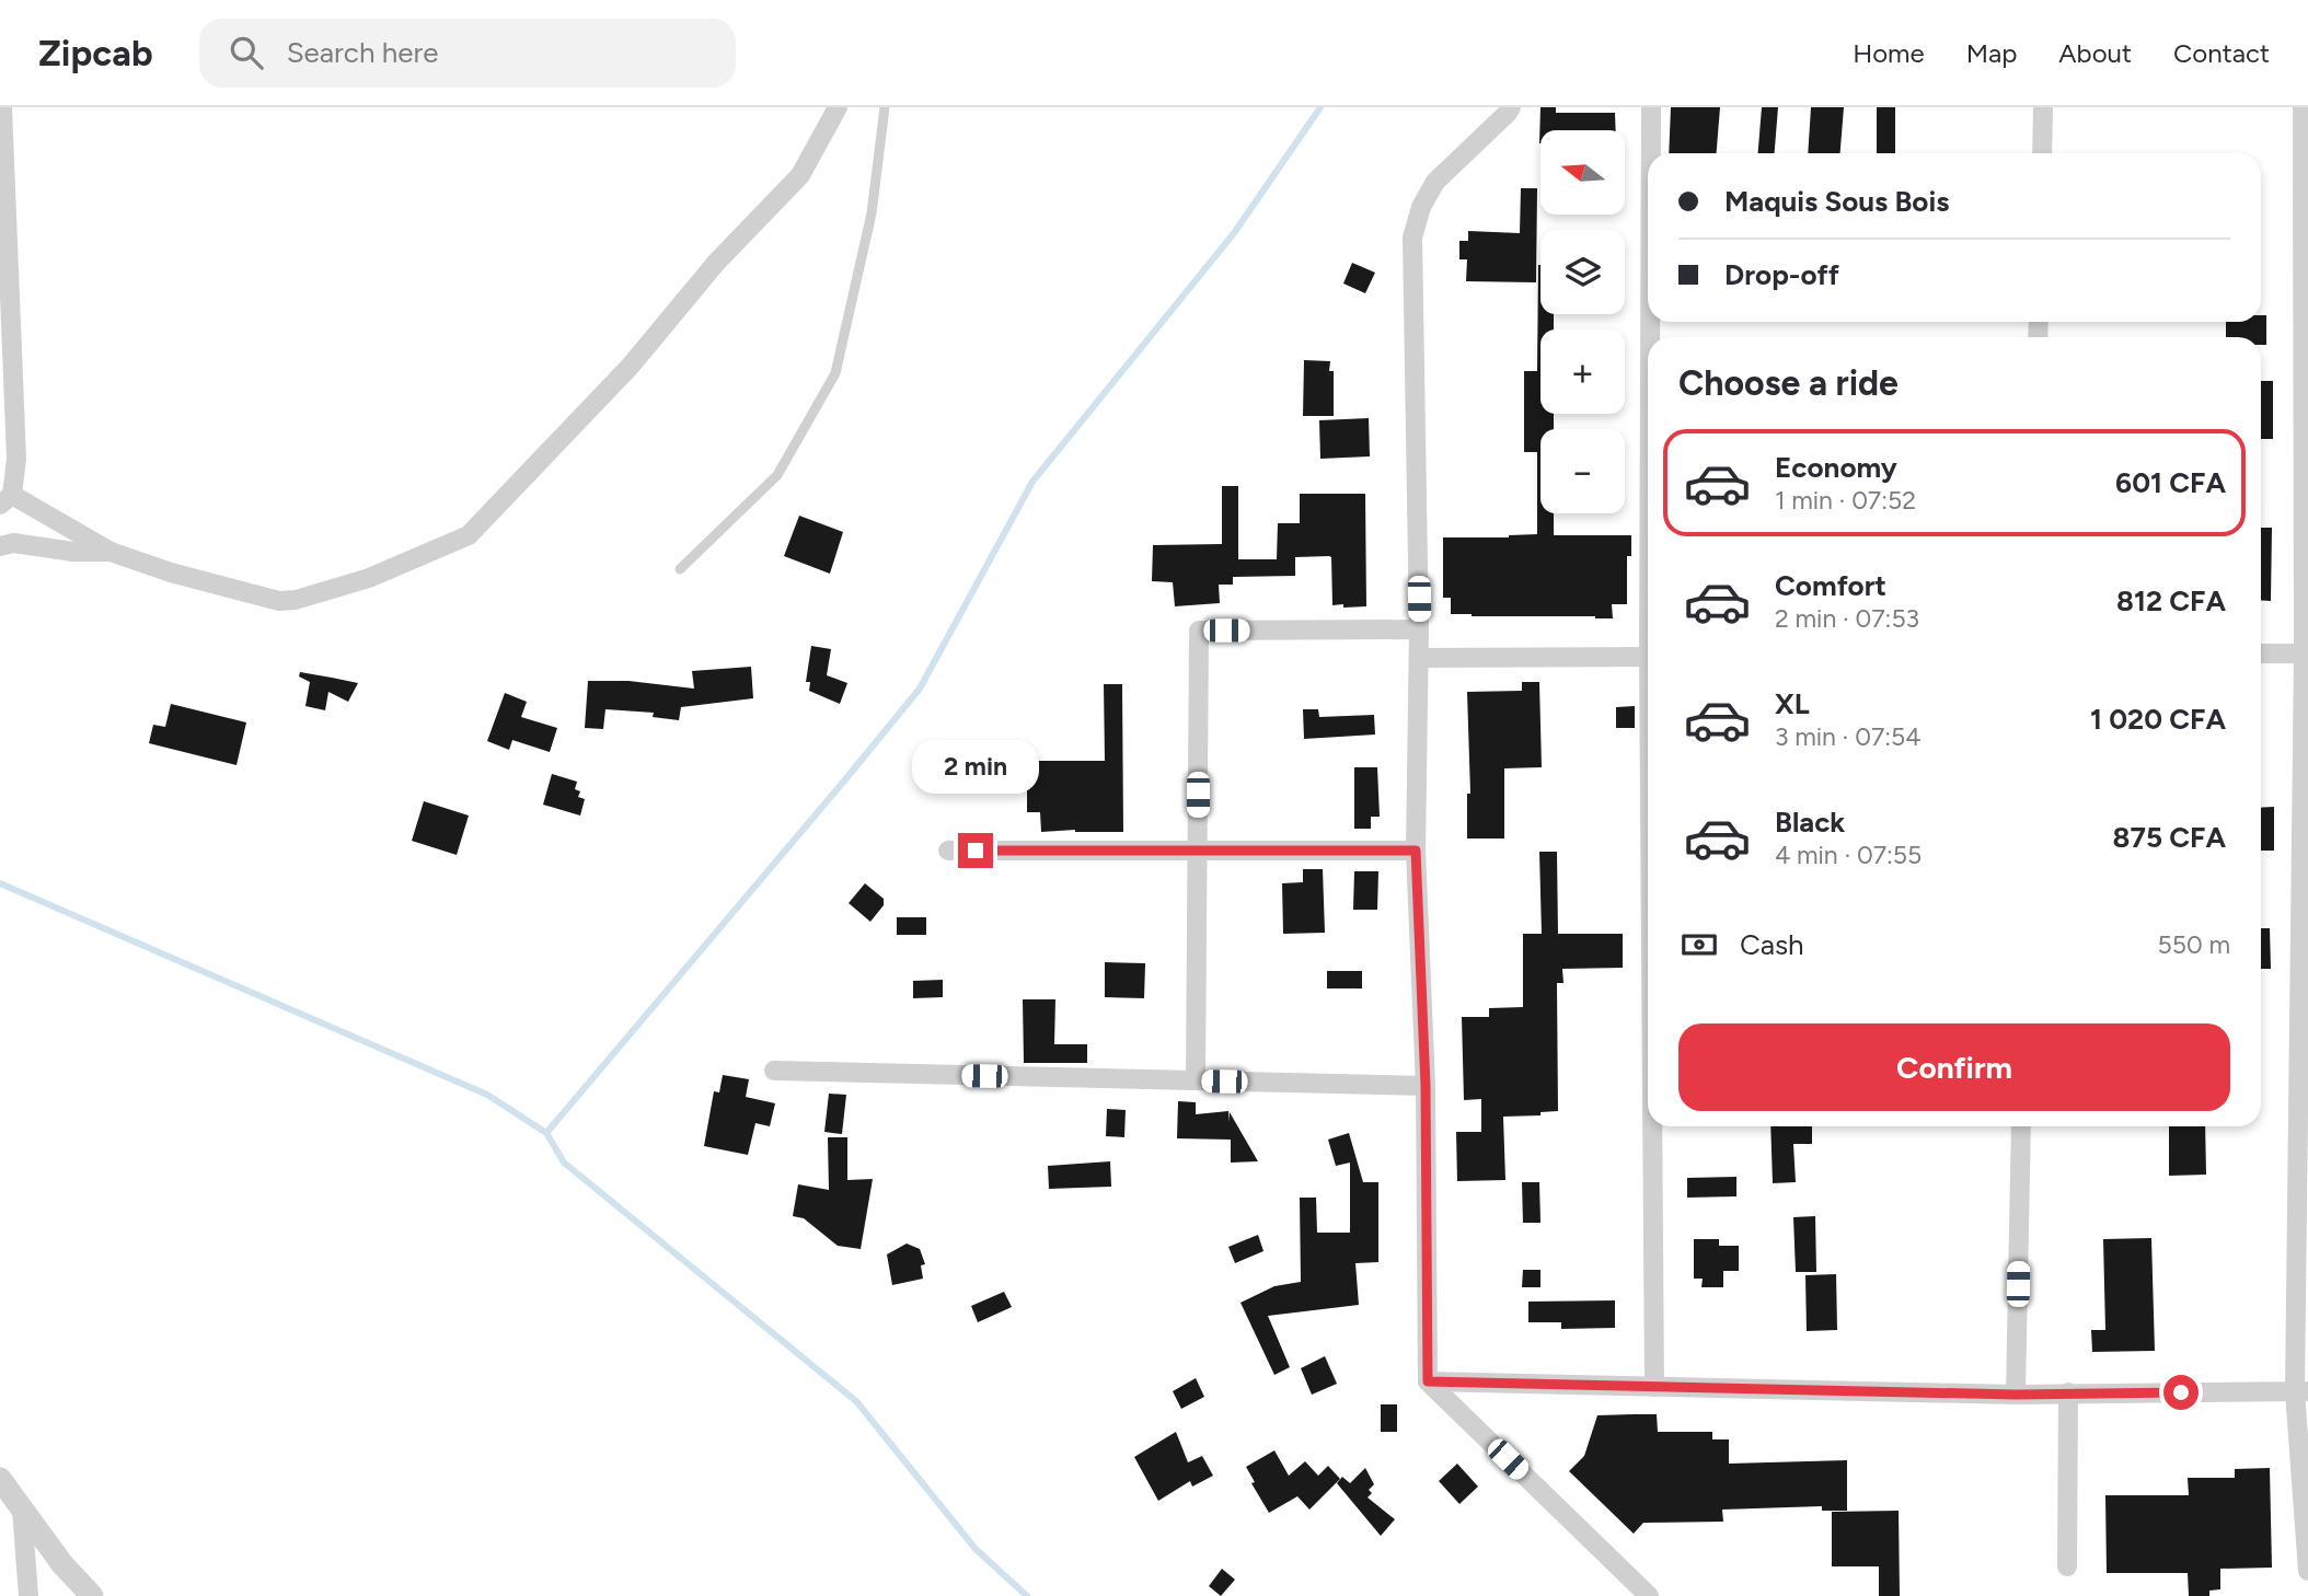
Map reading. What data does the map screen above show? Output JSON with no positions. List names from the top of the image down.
{
  "north": "left",
  "page": {
    "header": "Zipcab",
    "search": "Search here",
    "nav": [
      "Home",
      "Map",
      "About",
      "Contact"
    ],
    "map_buttons": ["+", "−"],
    "banner": ["Maquis Sous Bois", "Drop-off"],
    "heading": "Choose a ride",
    "list": [
      {
        "name": "Economy",
        "note": "1 min · 07:52",
        "value": "601 CFA"
      },
      {
        "name": "Comfort",
        "note": "2 min · 07:53",
        "value": "812 CFA"
      },
      {
        "name": "XL",
        "note": "3 min · 07:54",
        "value": "1 020 CFA"
      },
      {
        "name": "Black",
        "note": "4 min · 07:55",
        "value": "875 CFA"
      }
    ],
    "bubble": "2 min",
    "pay": ["Cash", "550 m"],
    "buttons": "Confirm"
  }
}
